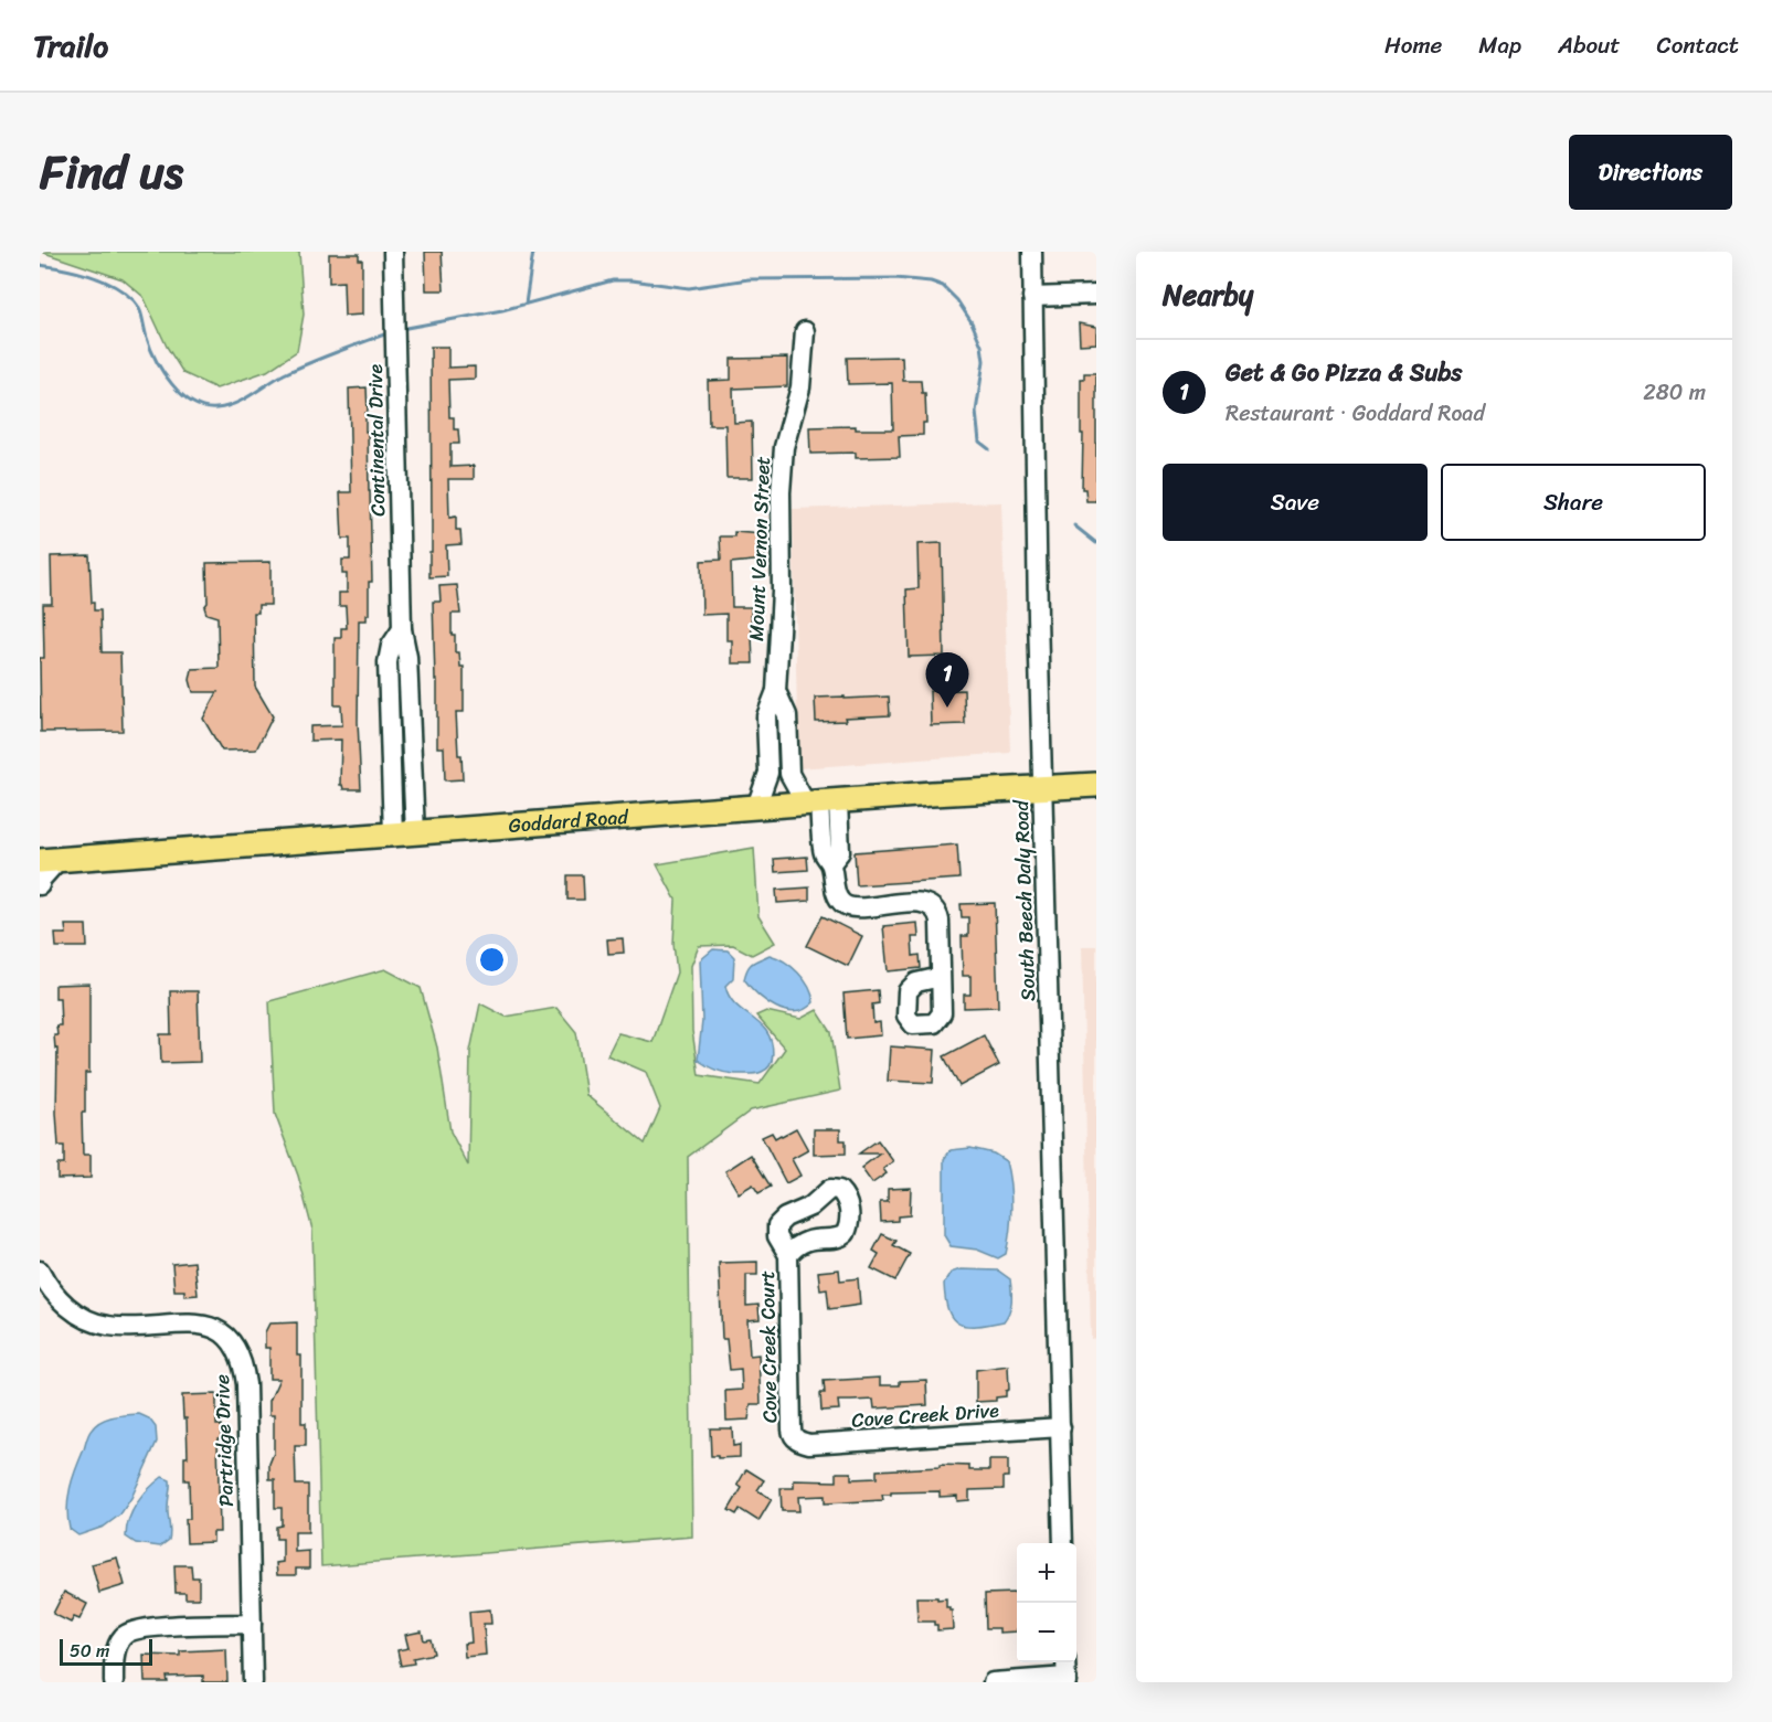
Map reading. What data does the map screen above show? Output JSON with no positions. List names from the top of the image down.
{
  "streets": {
    "main road": ["Goddard Road"],
    "street": [
      "Continental Drive",
      "Mount Vernon Street",
      "South Beech Daly Road",
      "Cove Creek Court",
      "Cove Creek Drive",
      "Partridge Drive"
    ]
  },
  "crossings": [
    ["Continental Drive", "Goddard Road"],
    ["Mount Vernon Street", "Goddard Road"],
    ["Goddard Road", "South Beech Daly Road"],
    ["South Beech Daly Road", "Cove Creek Drive"],
    ["Cove Creek Court", "Cove Creek Drive"]
  ],
  "scale_bar": "50 m",
  "page": {
    "header": "Trailo",
    "nav": [
      "Home",
      "Map",
      "About",
      "Contact"
    ],
    "title": "Find us",
    "buttons": [
      "Directions",
      ["Save", "Share"]
    ],
    "heading": "Nearby",
    "list": [
      {
        "mark": "1",
        "name": "Get & Go Pizza & Subs",
        "note": "Restaurant · Goddard Road",
        "value": "280 m"
      }
    ],
    "pins": "1",
    "map_buttons": ["+", "−"],
    "scale": "50 m"
  }
}
